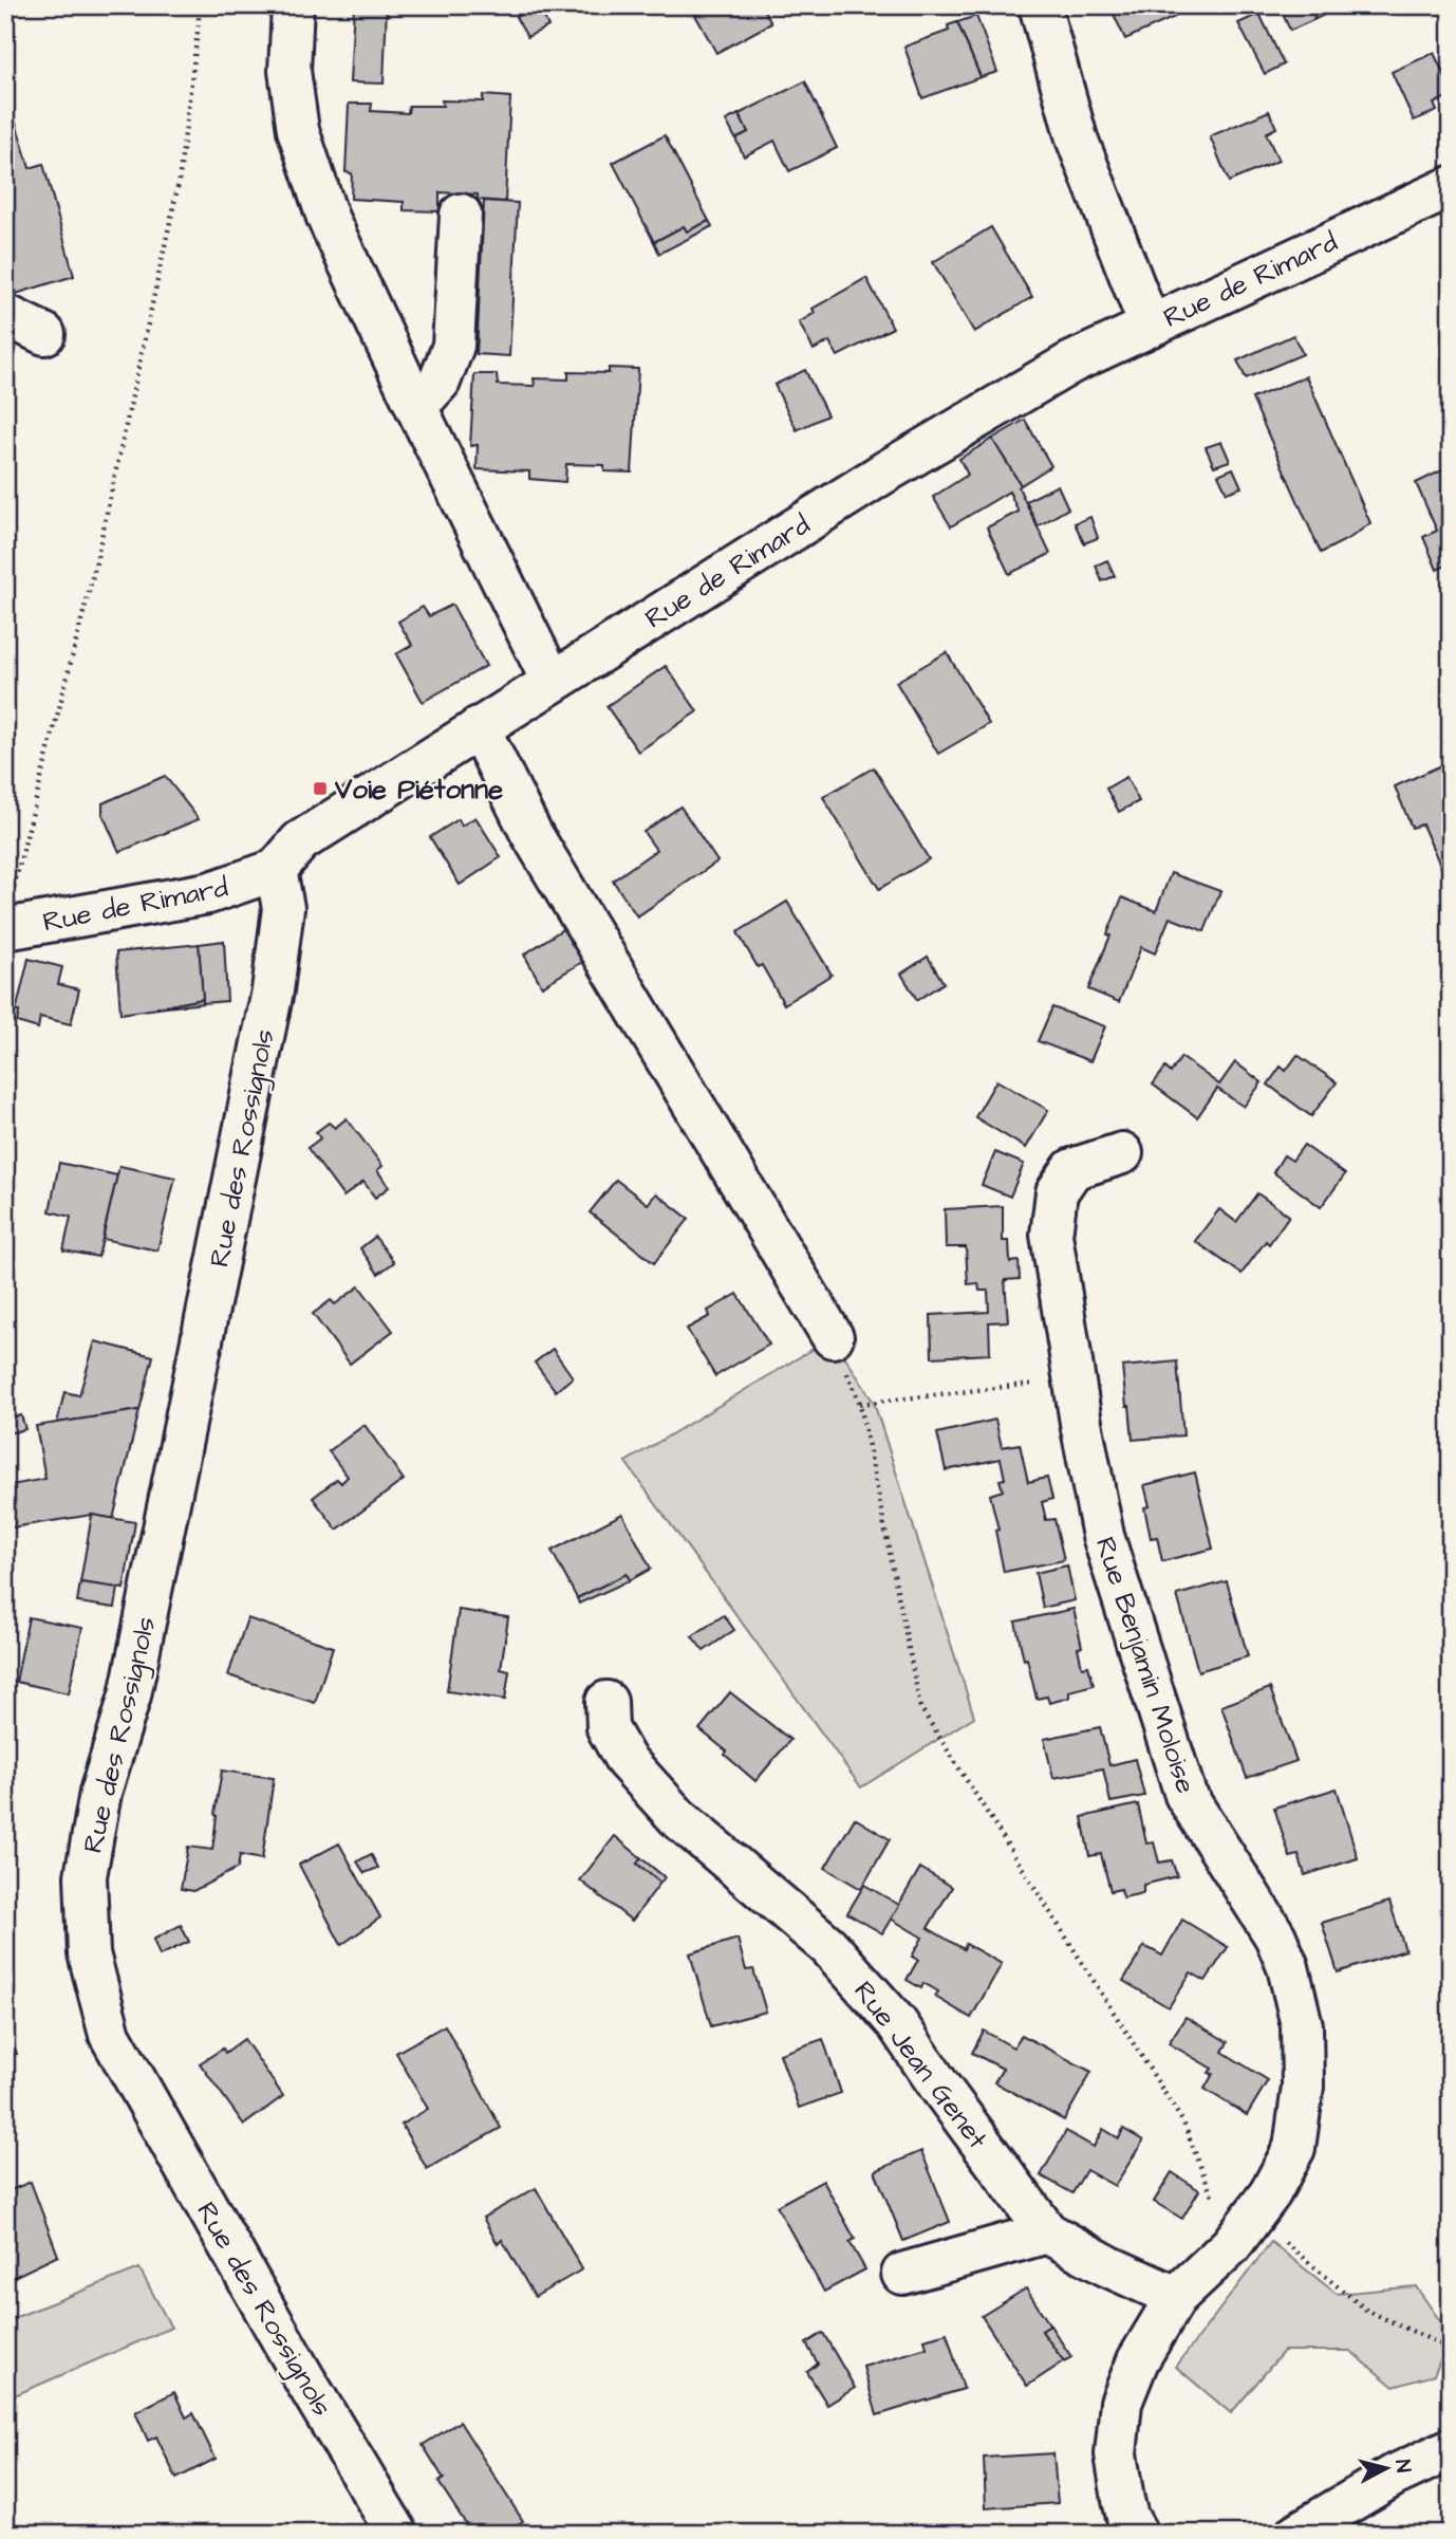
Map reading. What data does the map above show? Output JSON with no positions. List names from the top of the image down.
{
  "streets": {
    "street": [
      "Rue de Rimard",
      "Rue des Rossignols",
      "Rue Benjamin Moloise",
      "Rue Jean Genet"
    ]
  },
  "crossings": [
    ["Rue de Rimard", "Rue des Rossignols"],
    ["Rue Benjamin Moloise", "Rue Jean Genet"]
  ],
  "places": {
    "transit": ["Voie Piétonne"]
  },
  "north": "right"
}
